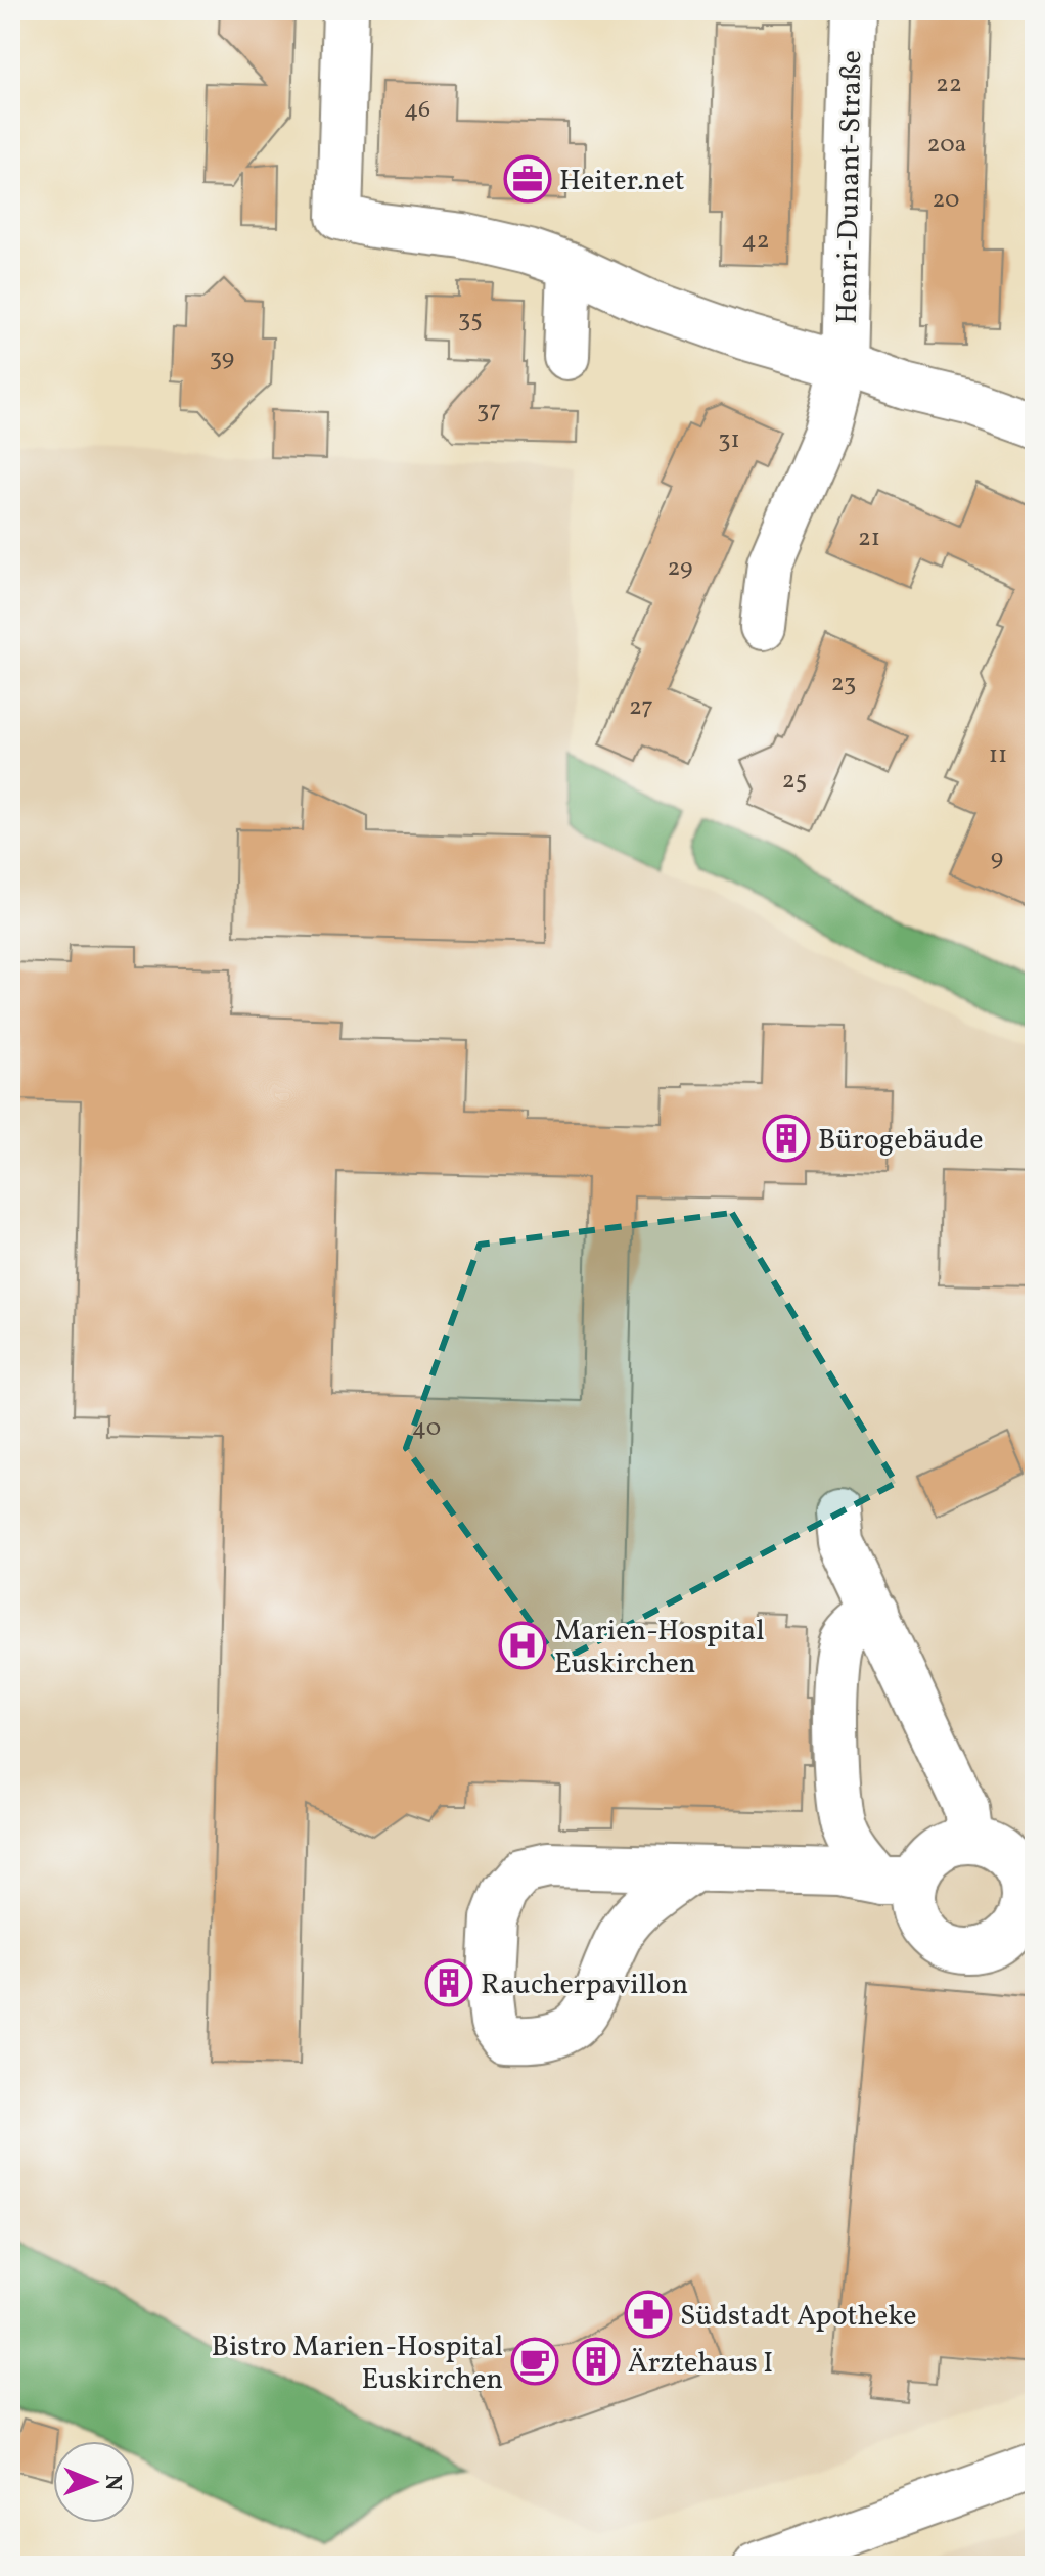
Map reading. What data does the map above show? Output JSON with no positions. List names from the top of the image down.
{
  "streets": {
    "street": ["Henri-Dunant-Straße"]
  },
  "places": {
    "office": ["Heiter.net"],
    "building": ["Bürogebäude", "Raucherpavillon", "Ärztehaus I"],
    "hospital": ["Marien-Hospital Euskirchen"],
    "pharmacy": ["Südstadt Apotheke"],
    "cafe": ["Bistro Marien-Hospital Euskirchen"]
  },
  "house_numbers": [
    "22",
    "46",
    "20a",
    "20",
    "42",
    "35",
    "39",
    "37",
    "31",
    "21",
    "29",
    "23",
    "27",
    "11",
    "25",
    "9",
    "40"
  ],
  "north": "right"
}
